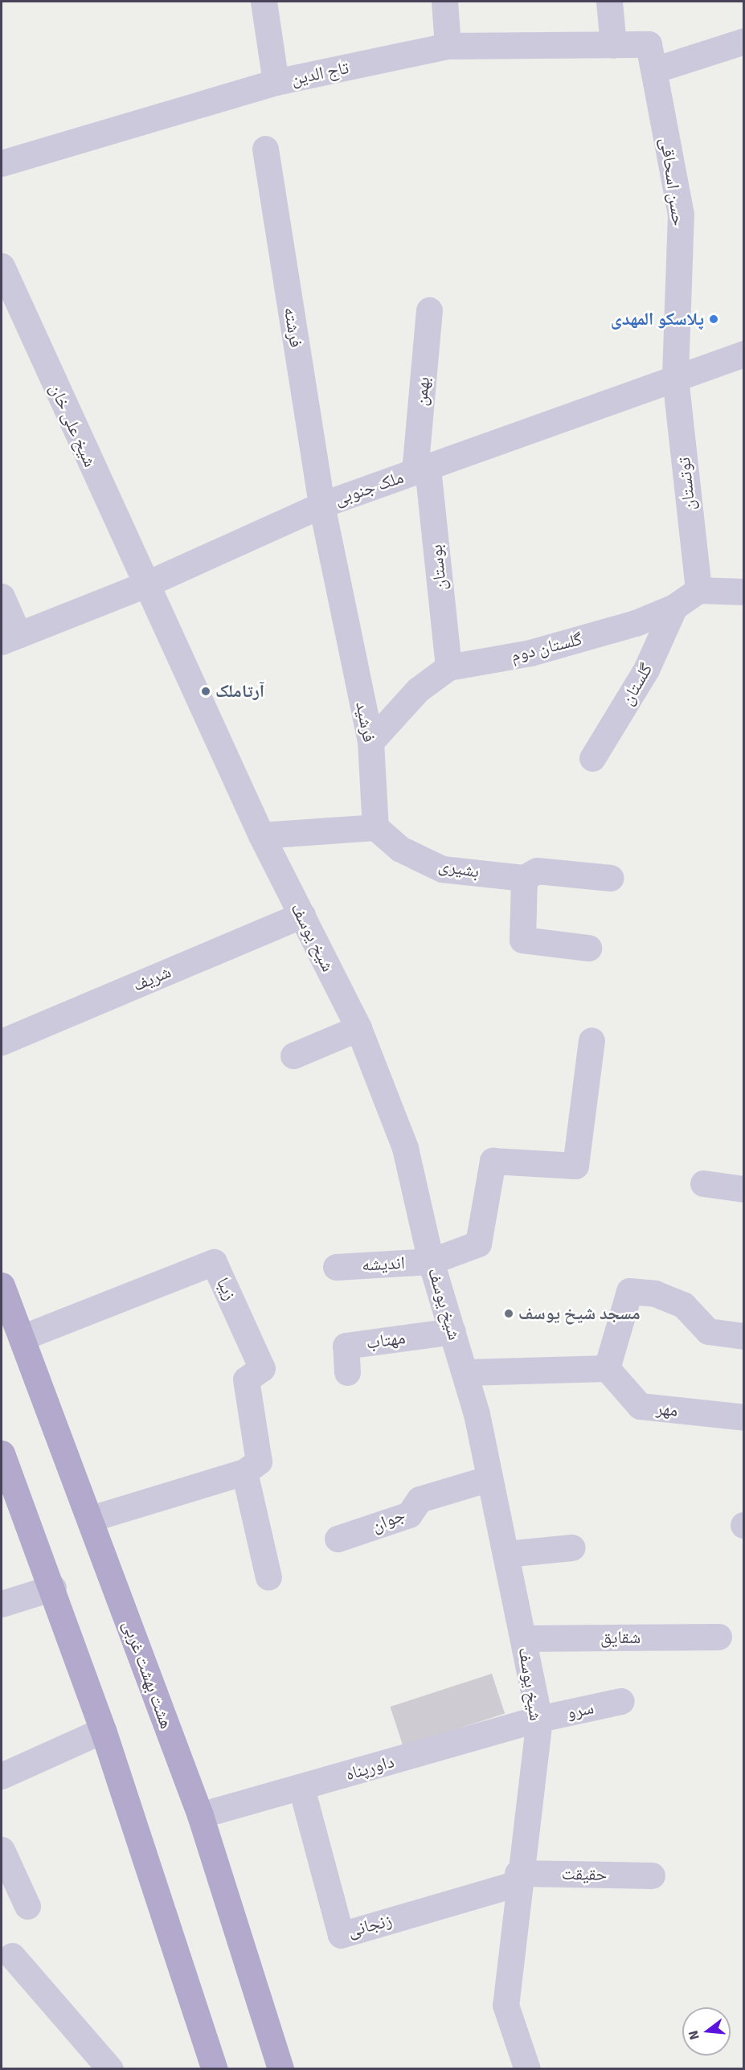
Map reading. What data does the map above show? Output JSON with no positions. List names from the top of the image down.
{
  "streets": {
    "main road": ["هشت بهشت غربی"],
    "street": [
      "تاج الدین",
      "حسن اسحاقی",
      "فرشته",
      "بهمن",
      "شیخ علی خان",
      "توتستان",
      "ملک جنوبی",
      "بوستان",
      "گلستان دوم",
      "گلستان",
      "فرشید",
      "بشیری",
      "شیخ یوسف",
      "شریف",
      "اندیشه",
      "زیبا",
      "مهتاب",
      "مهر",
      "جوان",
      "شقایق",
      "سرو",
      "داورپناه",
      "حقیقت",
      "زنجانی"
    ]
  },
  "crossings": [
    ["تاج الدین", "حسن اسحاقی"],
    ["حسن اسحاقی", "توتستان"],
    ["حسن اسحاقی", "ملک جنوبی"],
    ["فرشته", "ملک جنوبی"],
    ["فرشته", "فرشید"],
    ["بهمن", "ملک جنوبی"],
    ["بهمن", "بوستان"],
    ["شیخ علی خان", "ملک جنوبی"],
    ["شیخ علی خان", "شیخ یوسف"],
    ["توتستان", "ملک جنوبی"],
    ["توتستان", "گلستان دوم"],
    ["ملک جنوبی", "بوستان"],
    ["ملک جنوبی", "فرشید"],
    ["ملک جنوبی", "شیخ یوسف"],
    ["بوستان", "گلستان دوم"],
    ["گلستان دوم", "گلستان"],
    ["گلستان دوم", "فرشید"],
    ["فرشید", "بشیری"],
    ["شیخ یوسف", "شریف"],
    ["شیخ یوسف", "اندیشه"],
    ["شیخ یوسف", "مهتاب"],
    ["شیخ یوسف", "جوان"],
    ["شیخ یوسف", "شقایق"],
    ["شیخ یوسف", "سرو"],
    ["شیخ یوسف", "داورپناه"],
    ["شیخ یوسف", "حقیقت"],
    ["شیخ یوسف", "زنجانی"],
    ["زیبا", "هشت بهشت غربی"],
    ["هشت بهشت غربی", "داورپناه"],
    ["سرو", "داورپناه"],
    ["داورپناه", "زنجانی"],
    ["حقیقت", "زنجانی"]
  ],
  "places": ["پلاسکو المهدی", "آرتاملک", "مسجد شیخ یوسف"],
  "north": "left"
}
